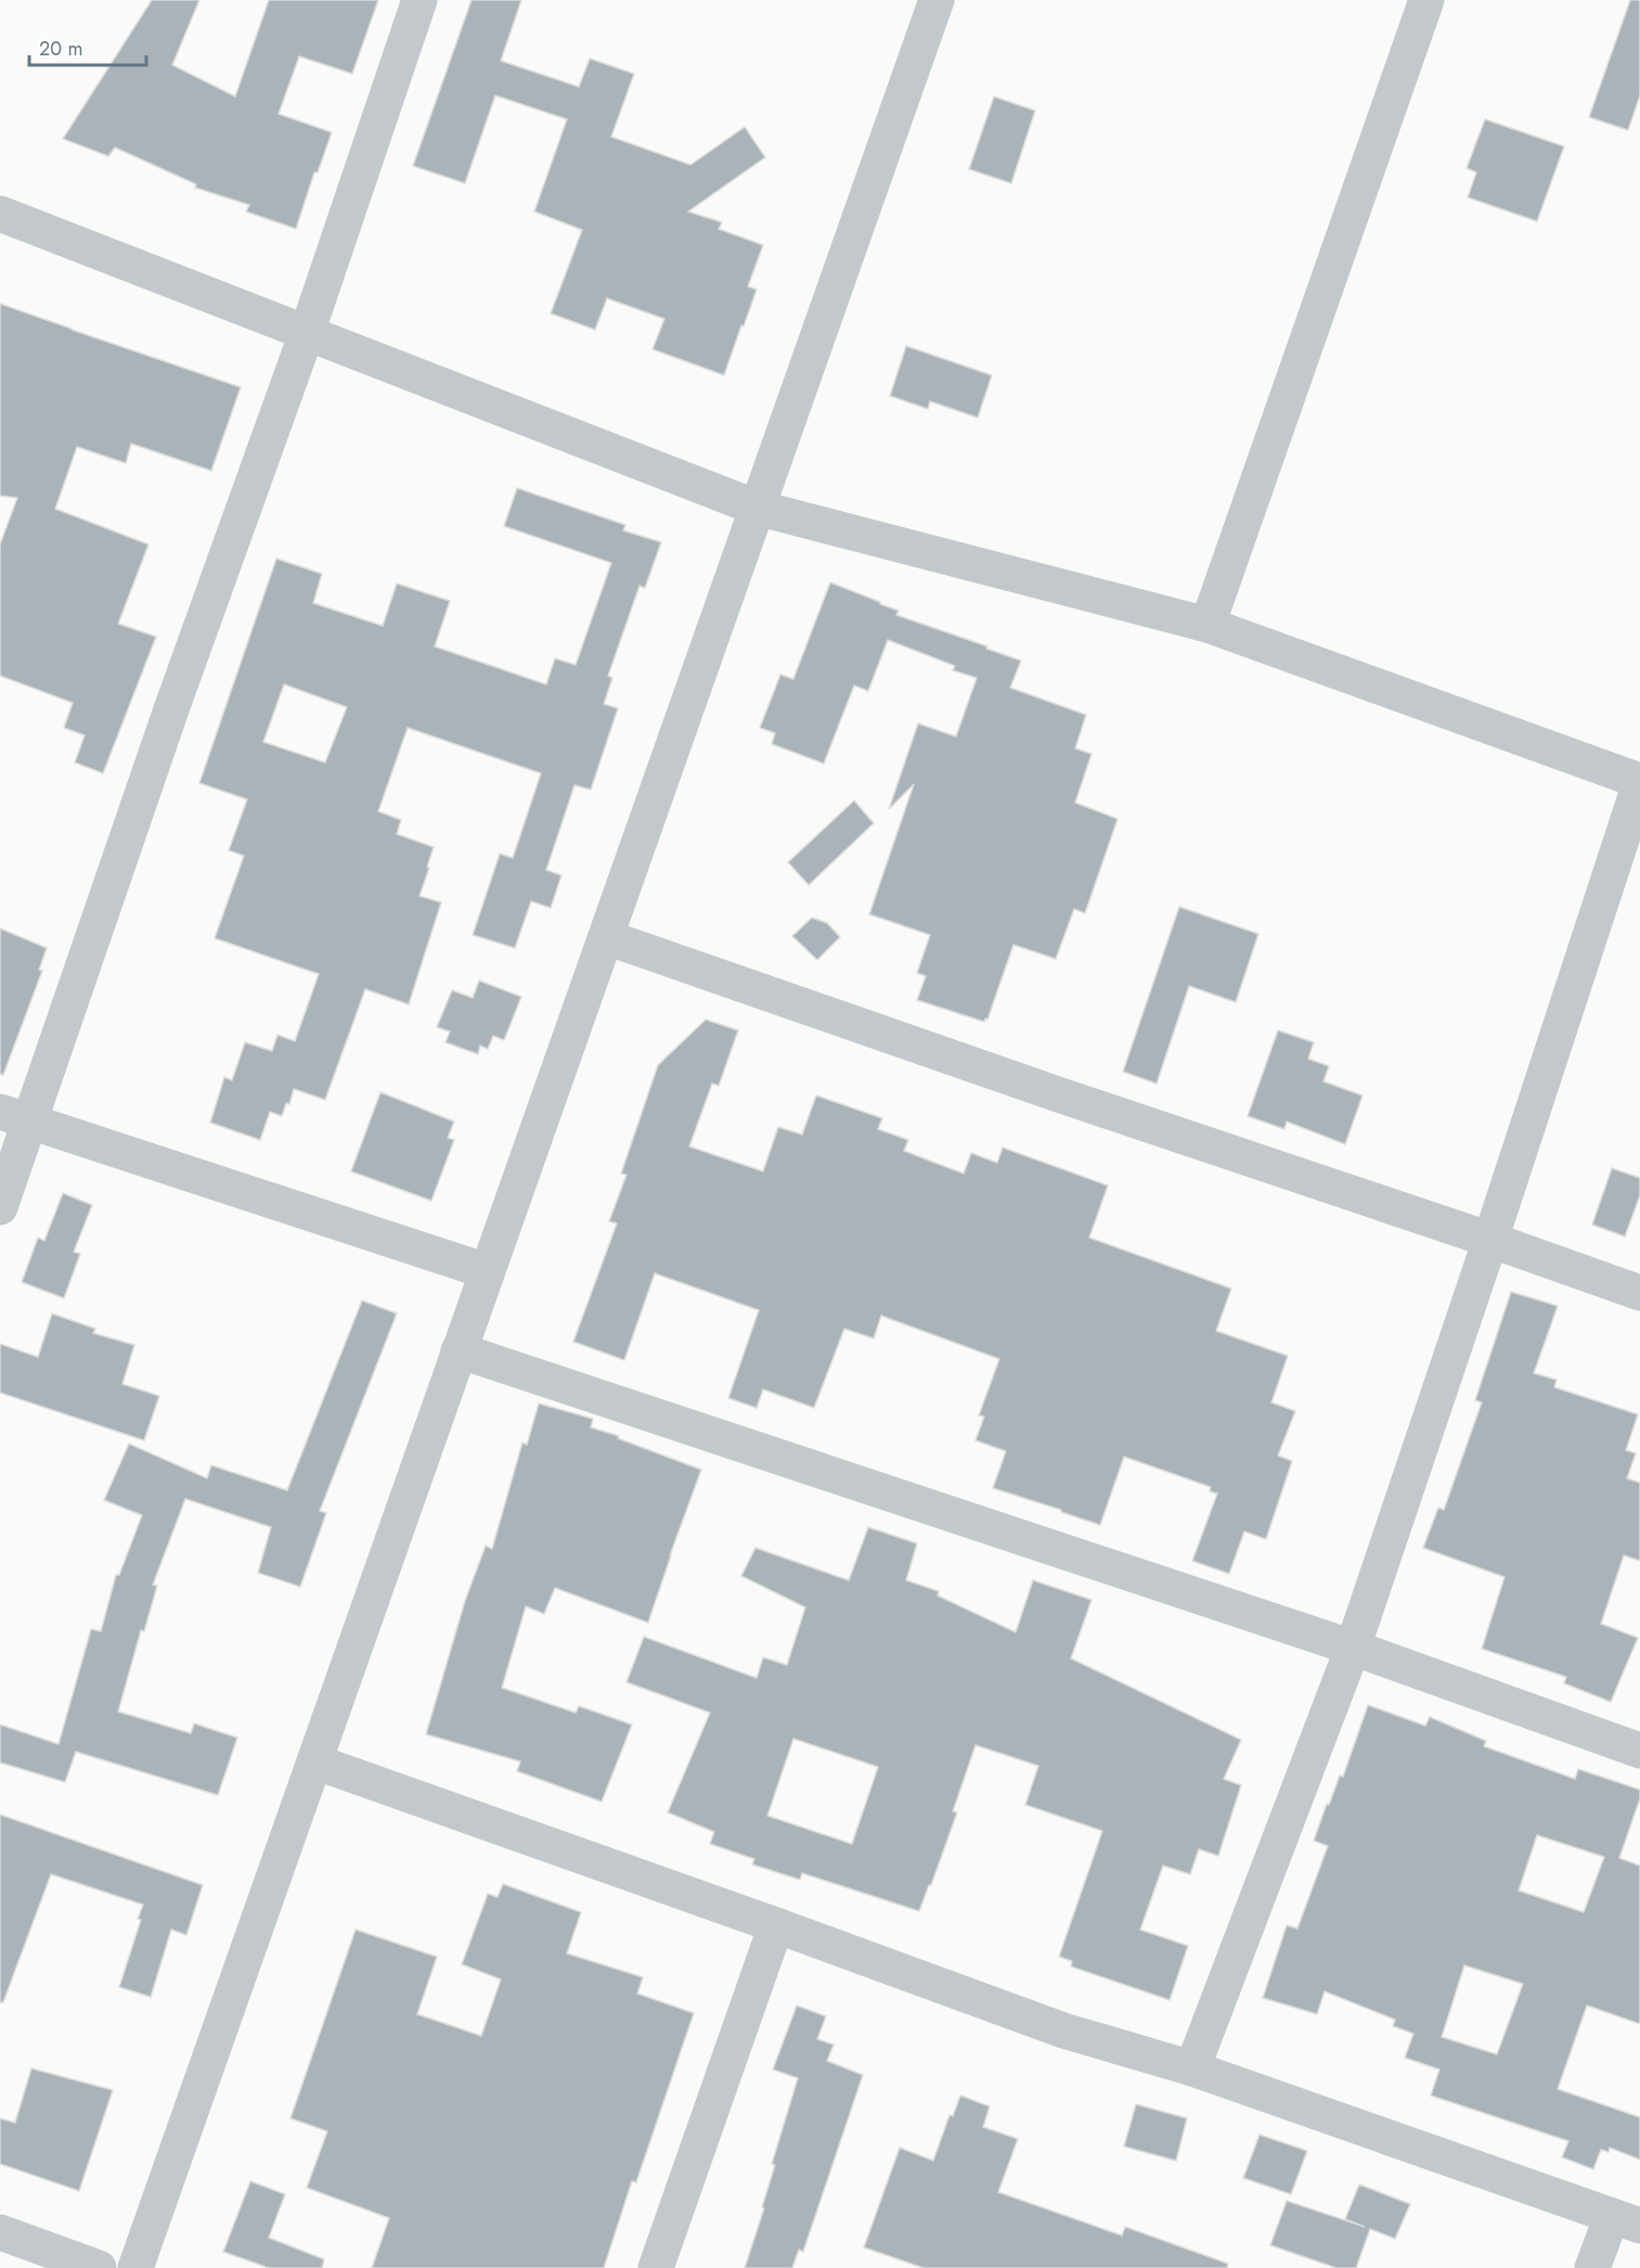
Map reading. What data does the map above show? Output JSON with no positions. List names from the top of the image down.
{
  "scale_bar": "20 m"
}
